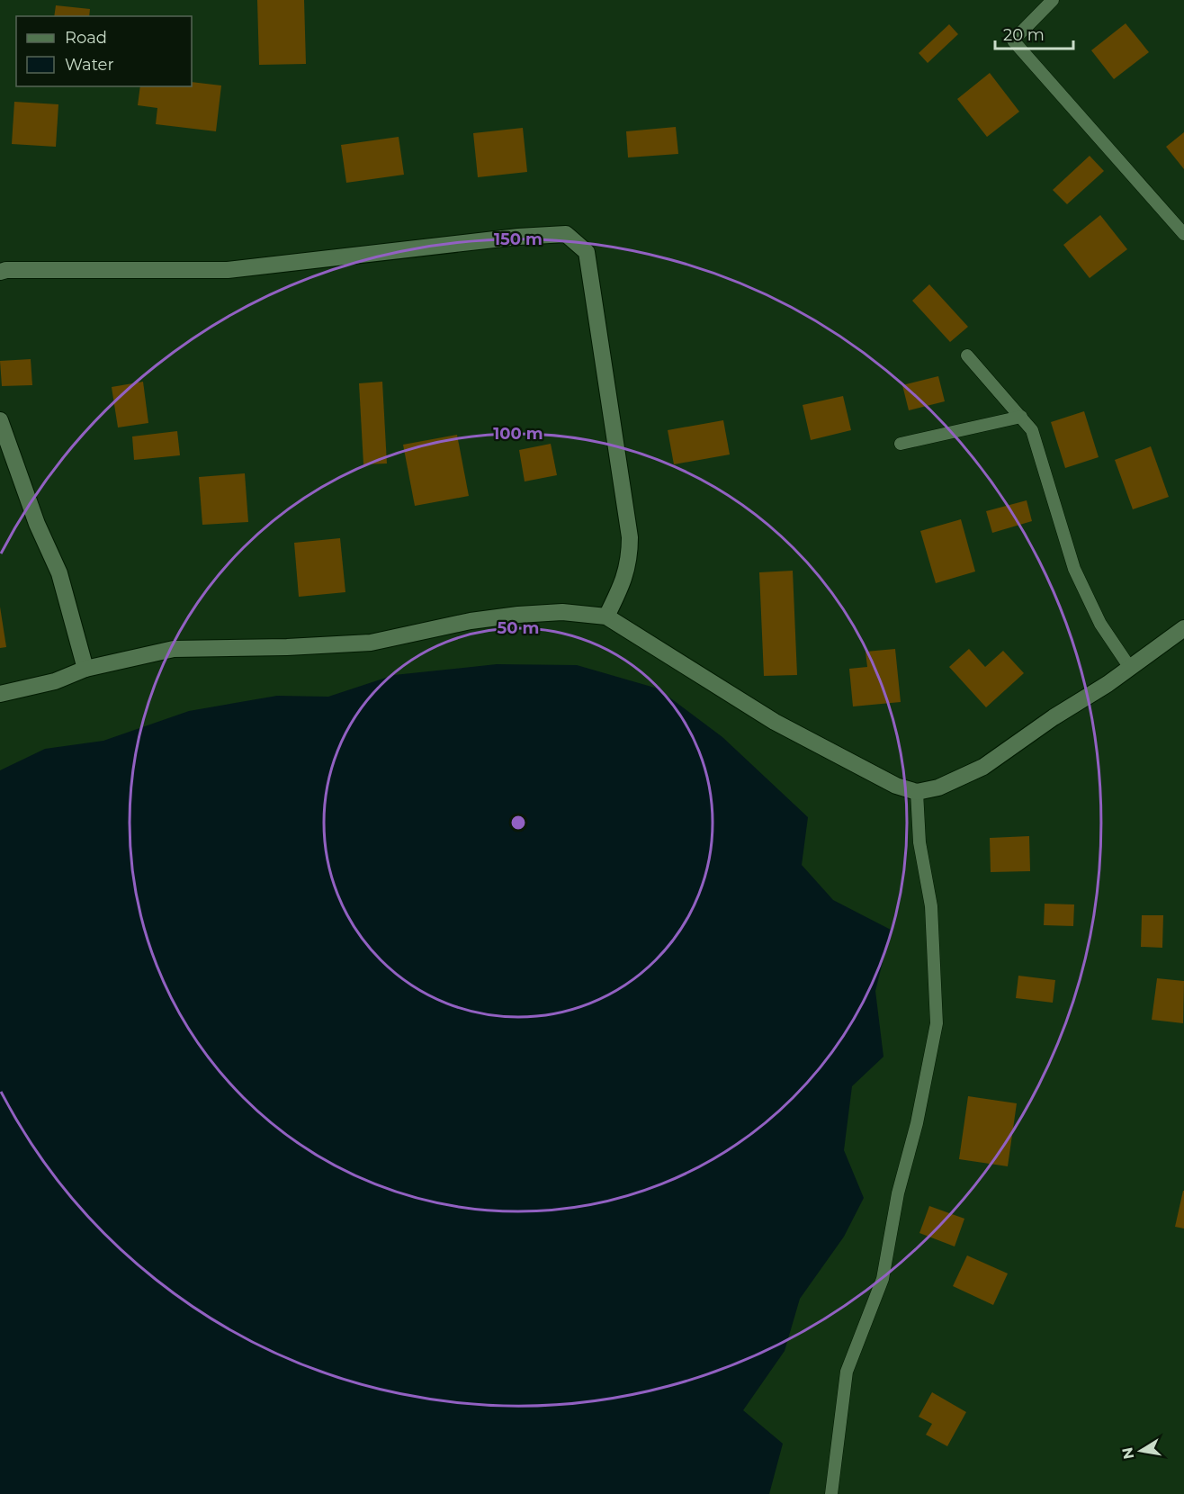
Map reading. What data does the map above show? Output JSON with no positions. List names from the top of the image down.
{
  "legend": ["Road", "Water"],
  "scale_bar": "20 m",
  "north": "left",
  "rings": ["150 m", "100 m", "50 m"]
}
